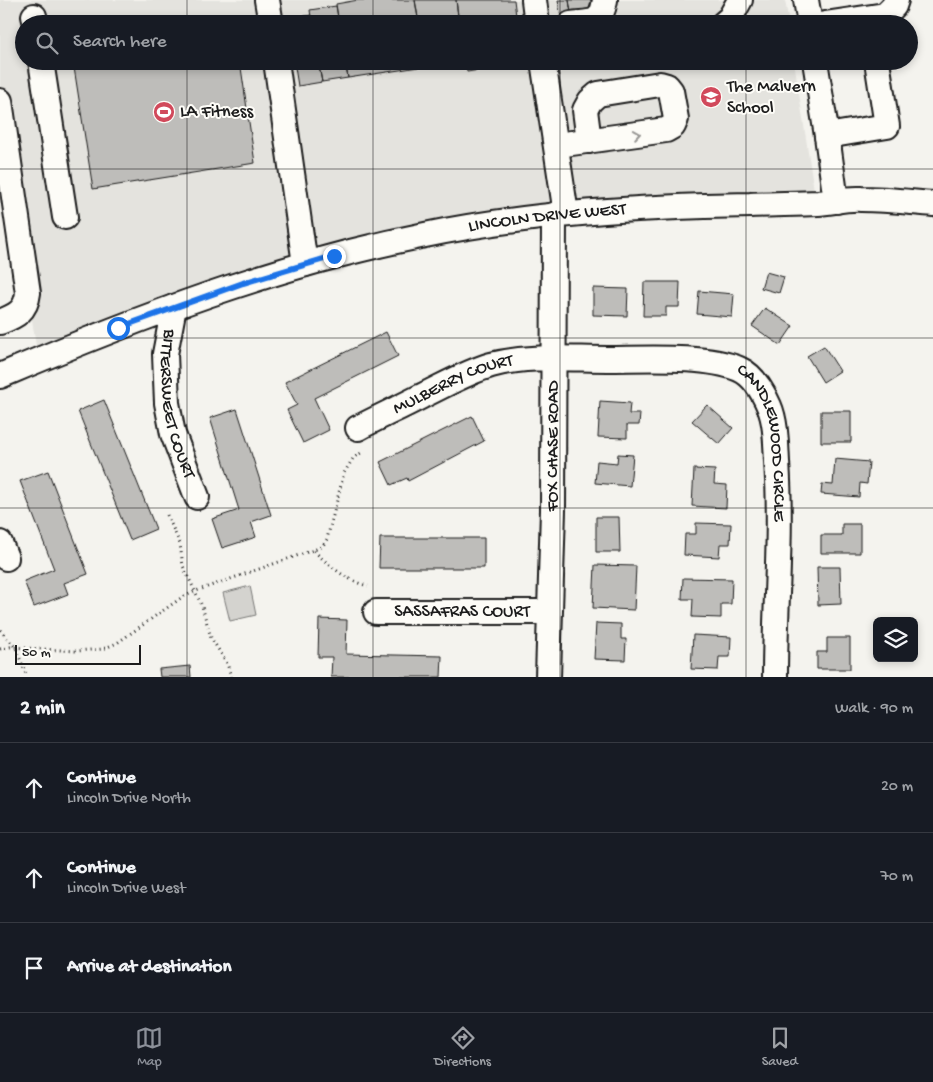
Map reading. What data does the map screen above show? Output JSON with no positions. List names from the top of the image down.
{
  "streets": {
    "street": [
      "LINCOLN DRIVE WEST",
      "MULBERRY COURT",
      "BITTERSWEET COURT",
      "FOX CHASE ROAD",
      "CANDLEWOOD CIRCLE",
      "SASSAFRAS COURT"
    ]
  },
  "crossings": [
    ["LINCOLN DRIVE WEST", "BITTERSWEET COURT"],
    ["LINCOLN DRIVE WEST", "FOX CHASE ROAD"],
    ["MULBERRY COURT", "FOX CHASE ROAD"],
    ["MULBERRY COURT", "CANDLEWOOD CIRCLE"],
    ["FOX CHASE ROAD", "CANDLEWOOD CIRCLE"],
    ["FOX CHASE ROAD", "SASSAFRAS COURT"]
  ],
  "places": {
    "school or university": ["The Malvern School"],
    "sports": ["LA Fitness"]
  },
  "scale_bar": "50 m",
  "page": {
    "search": "Search here",
    "scale": "50 m",
    "heading": ["2 min", "Walk · 90 m"],
    "list": [
      ["Continue", "Lincoln Drive North", "20 m"],
      ["Continue", "Lincoln Drive West", "70 m"],
      "Arrive at destination"
    ],
    "nav": ["Map", "Directions", "Saved"]
  }
}
